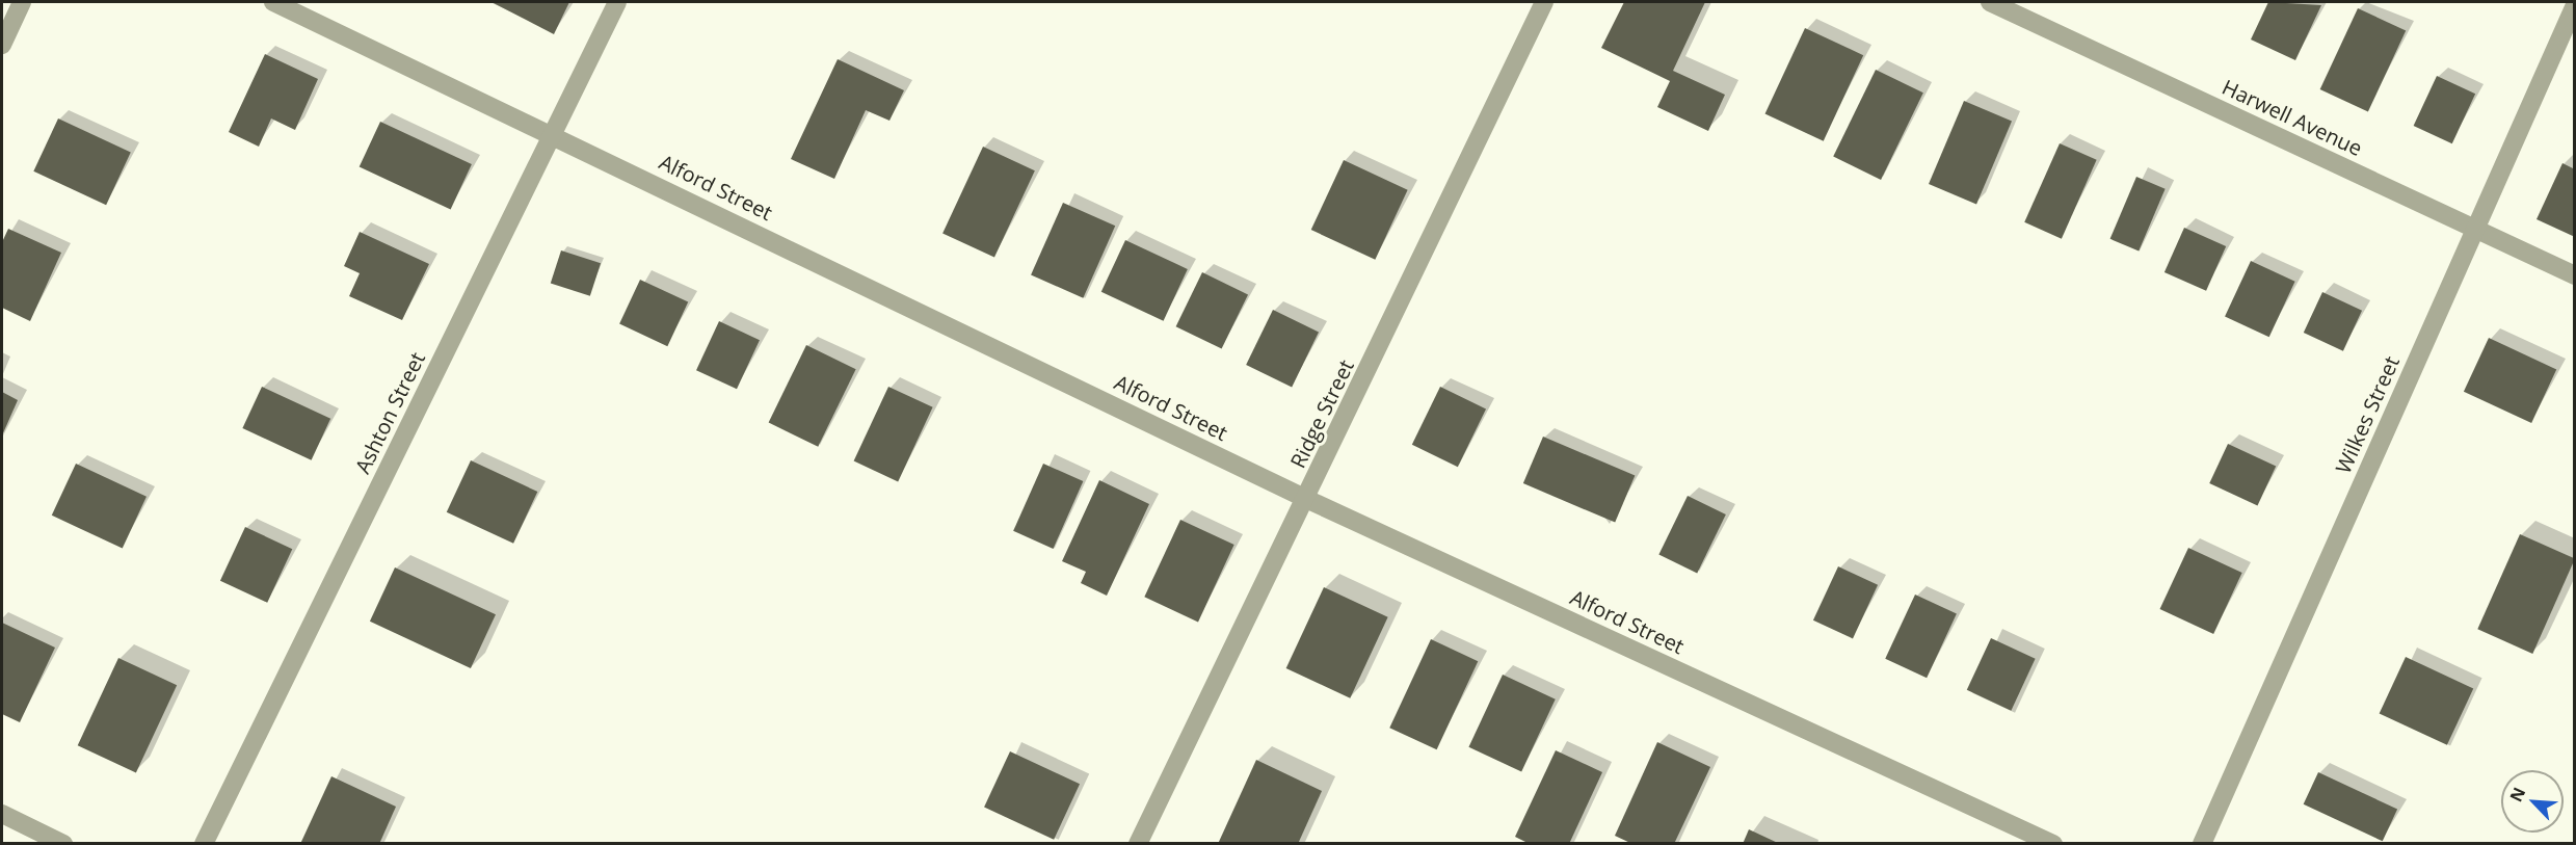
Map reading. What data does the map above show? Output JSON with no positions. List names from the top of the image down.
{
  "streets": {
    "street": [
      "Harwell Avenue",
      "Alford Street",
      "Ashton Street",
      "Ridge Street",
      "Wilkes Street"
    ]
  },
  "crossings": [
    ["Harwell Avenue", "Wilkes Street"],
    ["Alford Street", "Ashton Street"],
    ["Alford Street", "Ridge Street"]
  ],
  "north": "top left"
}
